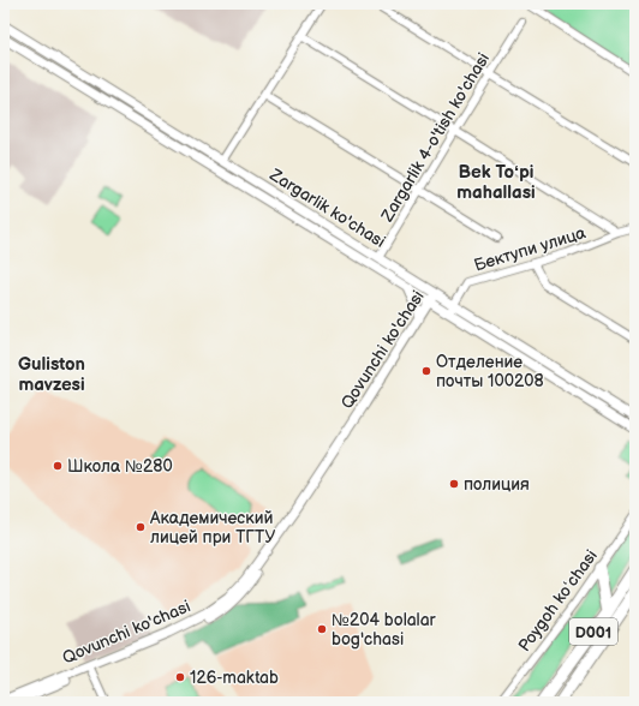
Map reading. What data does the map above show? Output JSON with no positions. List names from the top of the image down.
{
  "streets": {
    "highway": ["D001"],
    "main road": ["Zargarlik 4-o'tish ko'chasi", "Zargarlik ko'chasi", "Qovunchi ko'chasi"],
    "street": ["Бектупи улица", "Poygoh koʻchasi"]
  },
  "crossings": [
    ["Zargarlik 4-o'tish ko'chasi", "Zargarlik ko'chasi"],
    ["Zargarlik ko'chasi", "Бектупи улица"],
    ["Zargarlik ko'chasi", "Qovunchi ko'chasi"]
  ],
  "districts": ["Bek Toʻpi mahallasi", "Guliston mavzesi"],
  "places": [
    "Отделение почты 100208",
    "Школа №280",
    "полиция",
    "Академический лицей при ТГТУ",
    "№204 bolalar bog'chasi",
    "126-maktab"
  ]
}
